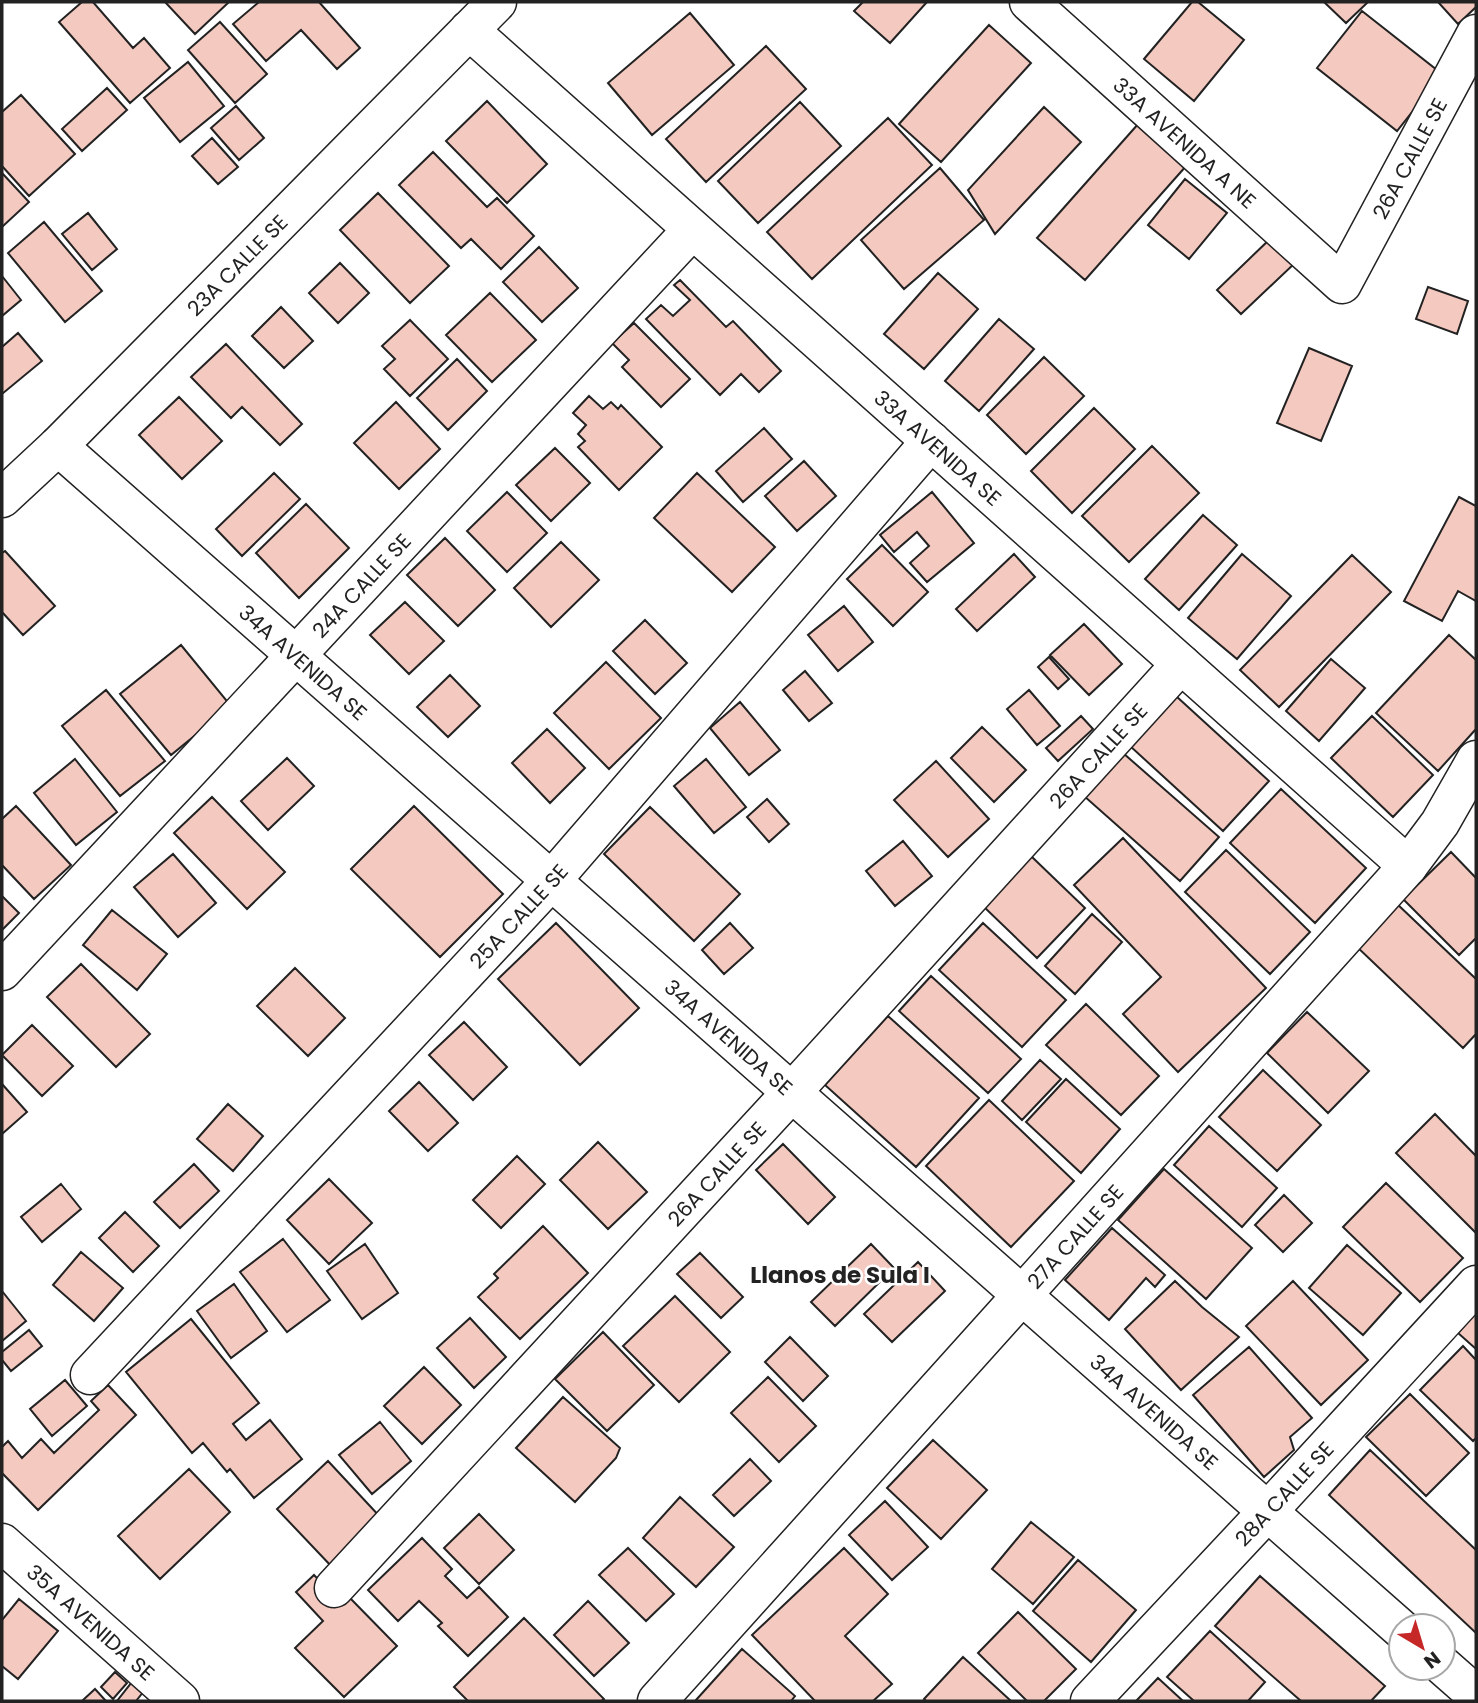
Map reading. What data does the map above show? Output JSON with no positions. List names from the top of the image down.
{
  "streets": {
    "street": [
      "33A AVENIDA A NE",
      "26A CALLE SE",
      "23A CALLE SE",
      "33A AVENIDA SE",
      "24A CALLE SE",
      "34A AVENIDA SE",
      "25A CALLE SE",
      "27A CALLE SE",
      "28A CALLE SE",
      "35A AVENIDA SE"
    ]
  },
  "crossings": [
    ["33A AVENIDA A NE", "26A CALLE SE"],
    ["26A CALLE SE", "33A AVENIDA SE"],
    ["26A CALLE SE", "34A AVENIDA SE"],
    ["23A CALLE SE", "33A AVENIDA SE"],
    ["23A CALLE SE", "34A AVENIDA SE"],
    ["33A AVENIDA SE", "24A CALLE SE"],
    ["33A AVENIDA SE", "25A CALLE SE"],
    ["33A AVENIDA SE", "27A CALLE SE"],
    ["24A CALLE SE", "34A AVENIDA SE"],
    ["34A AVENIDA SE", "25A CALLE SE"],
    ["34A AVENIDA SE", "27A CALLE SE"],
    ["34A AVENIDA SE", "28A CALLE SE"]
  ],
  "districts": ["Llanos de Sula I"],
  "north": "bottom right"
}
